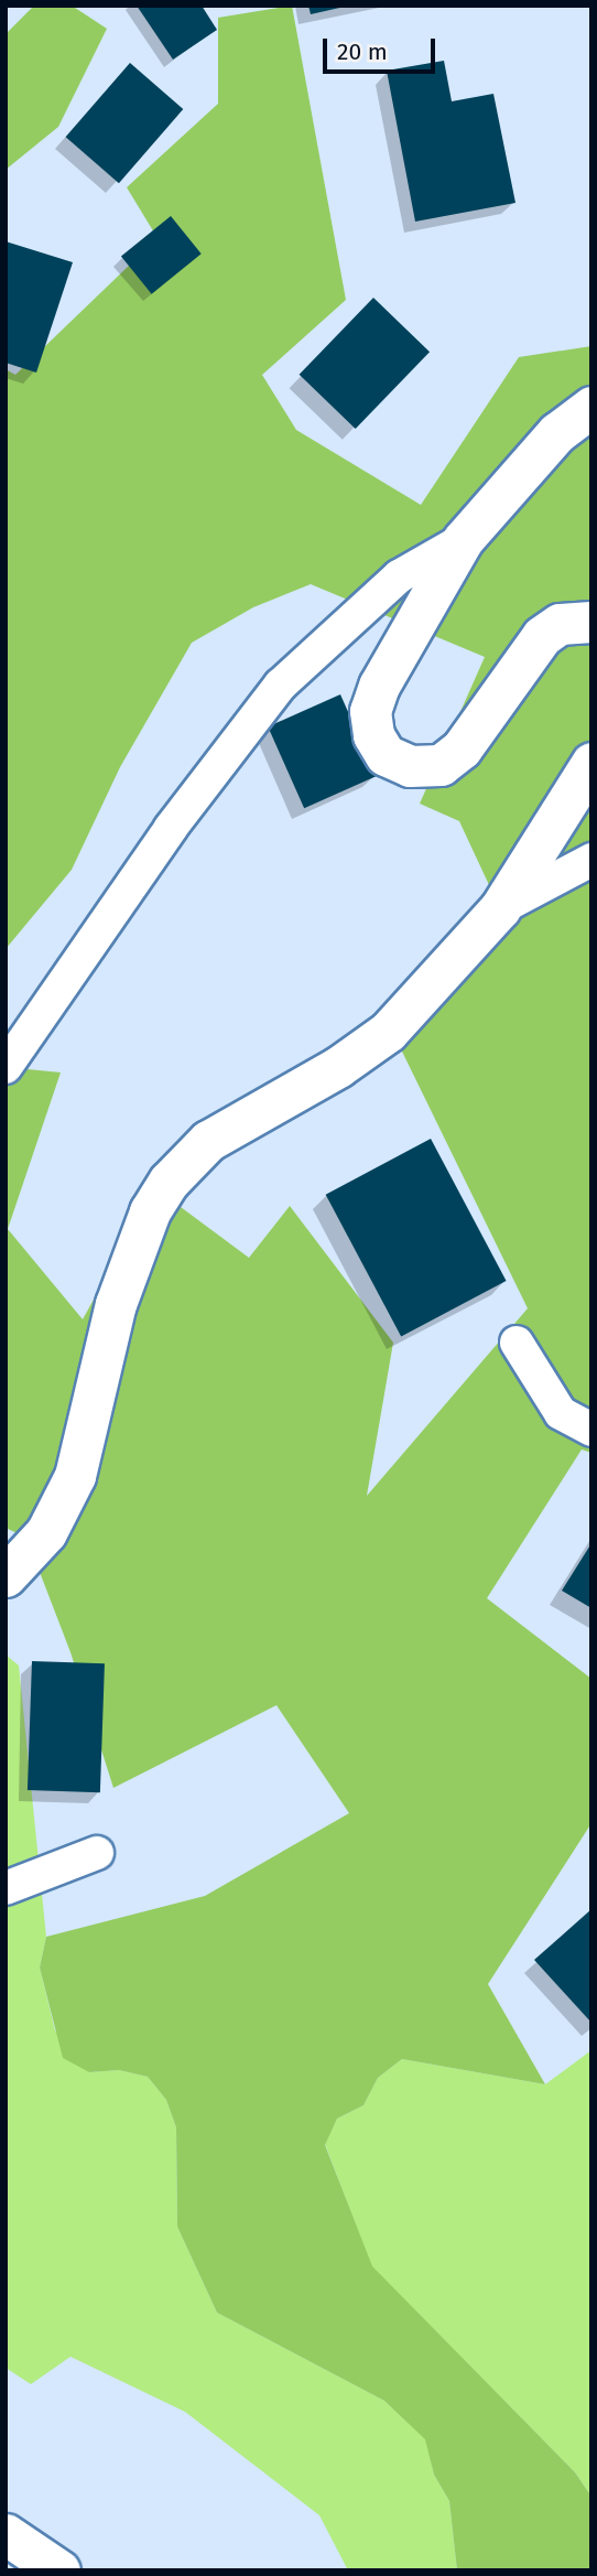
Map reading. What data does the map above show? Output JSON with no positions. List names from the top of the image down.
{
  "scale_bar": "20 m"
}
